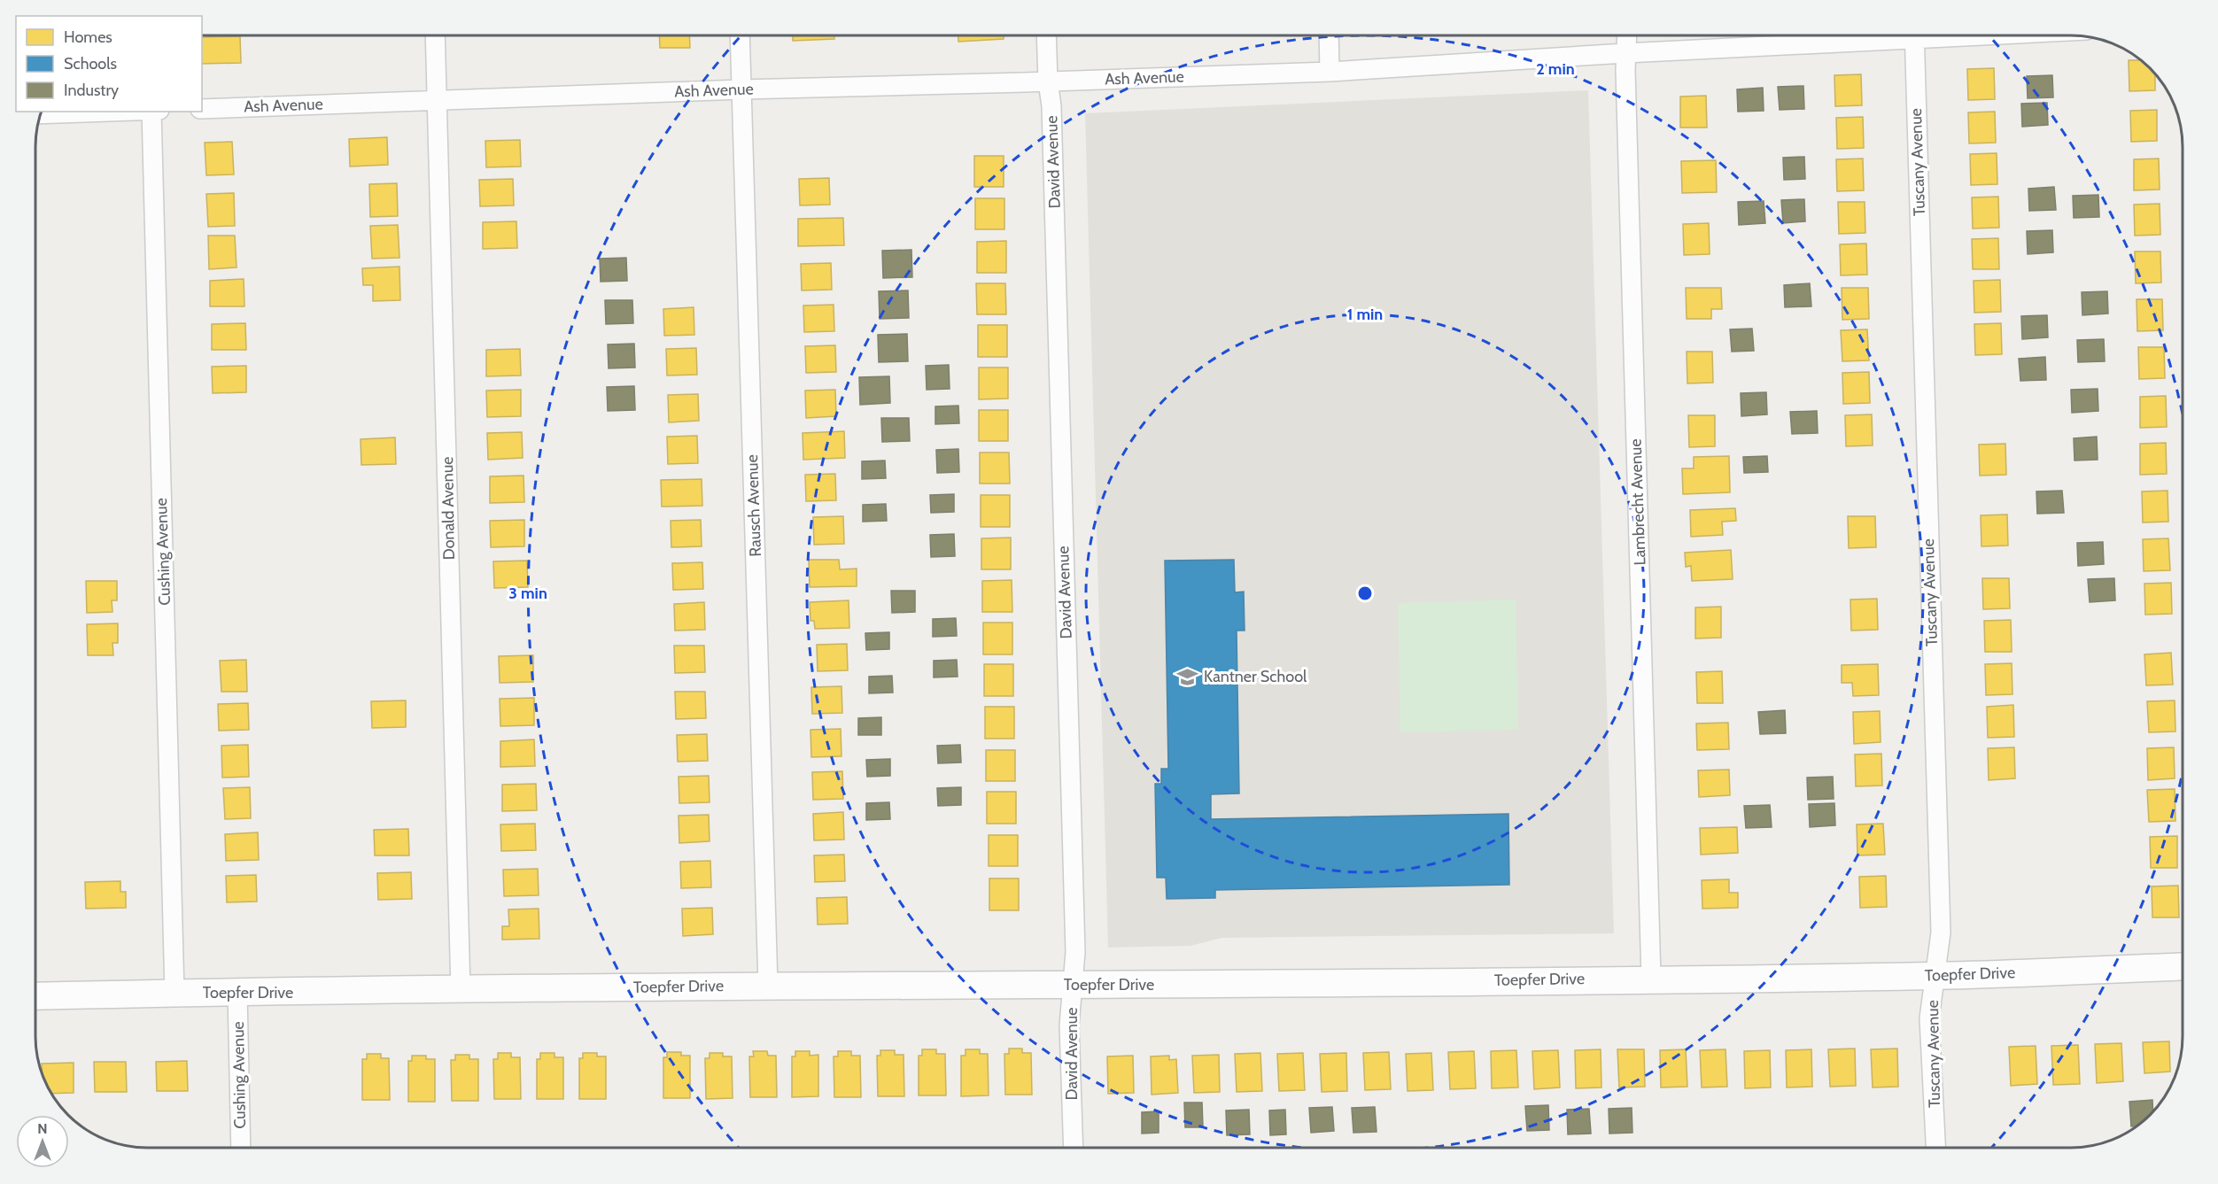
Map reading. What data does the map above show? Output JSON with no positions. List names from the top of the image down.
{
  "streets": {
    "street": [
      "Ash Avenue",
      "David Avenue",
      "Tuscany Avenue",
      "Lambrecht Avenue",
      "Rausch Avenue",
      "Donald Avenue",
      "Cushing Avenue",
      "Toepfer Drive"
    ]
  },
  "crossings": [
    ["Ash Avenue", "David Avenue"],
    ["Ash Avenue", "Lambrecht Avenue"],
    ["Ash Avenue", "Rausch Avenue"],
    ["Ash Avenue", "Donald Avenue"],
    ["David Avenue", "Toepfer Drive"],
    ["Tuscany Avenue", "Toepfer Drive"],
    ["Lambrecht Avenue", "Toepfer Drive"],
    ["Rausch Avenue", "Toepfer Drive"],
    ["Donald Avenue", "Toepfer Drive"],
    ["Cushing Avenue", "Toepfer Drive"]
  ],
  "places": {
    "school or university": ["Kantner School"]
  },
  "legend": ["Homes", "Schools", "Industry"],
  "north": "top",
  "rings": ["2 min", "1 min", "3 min"]
}
